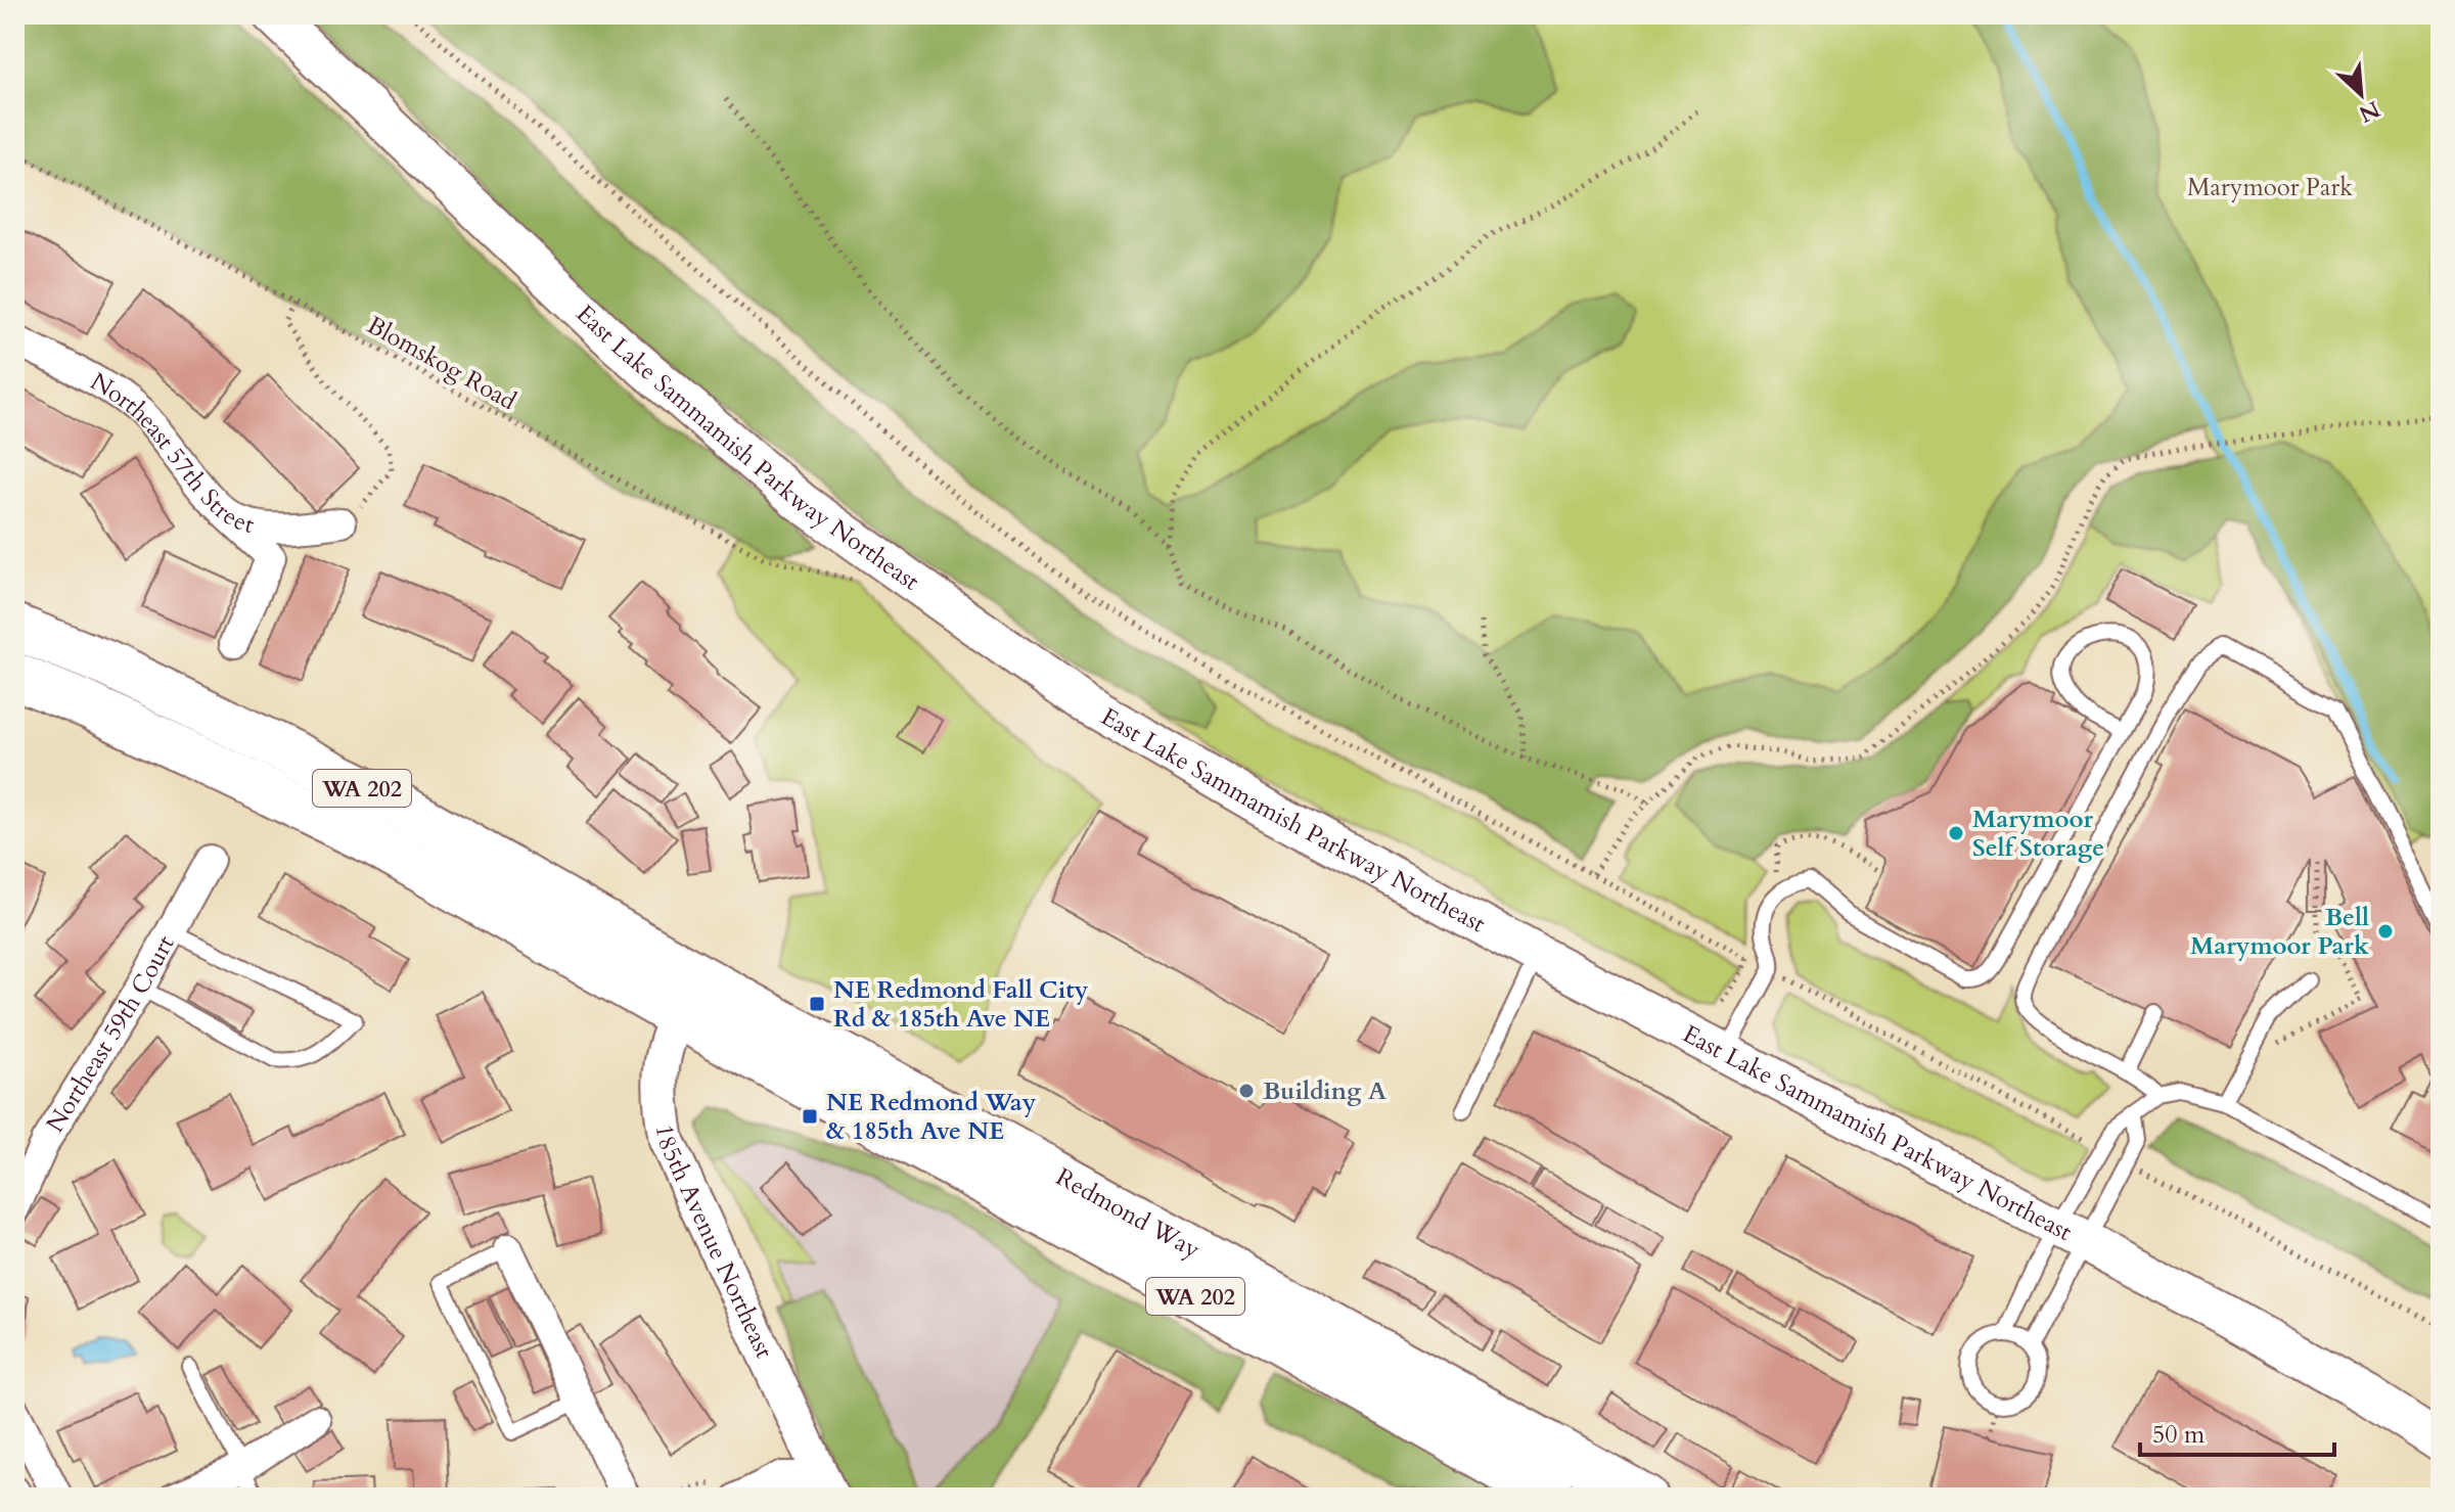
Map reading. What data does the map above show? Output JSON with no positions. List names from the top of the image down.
{
  "streets": {
    "main road": ["East Lake Sammamish Parkway Northeast", "WA 202", "Redmond Way"],
    "street": ["Northeast 57th Street", "Northeast 59th Court", "185th Avenue Northeast"],
    "path": ["Blomskog Road"]
  },
  "crossings": [
    ["WA 202", "Redmond Way"],
    ["WA 202", "185th Avenue Northeast"],
    ["Redmond Way", "185th Avenue Northeast"]
  ],
  "parks": ["Marymoor Park"],
  "places": {
    "other": ["Marymoor Self Storage", "Bell Marymoor Park", "Building A"],
    "transit": ["NE Redmond Fall City Rd & 185th Ave NE", "NE Redmond Way & 185th Ave NE"]
  },
  "scale_bar": "50 m",
  "north": "bottom right"
}
